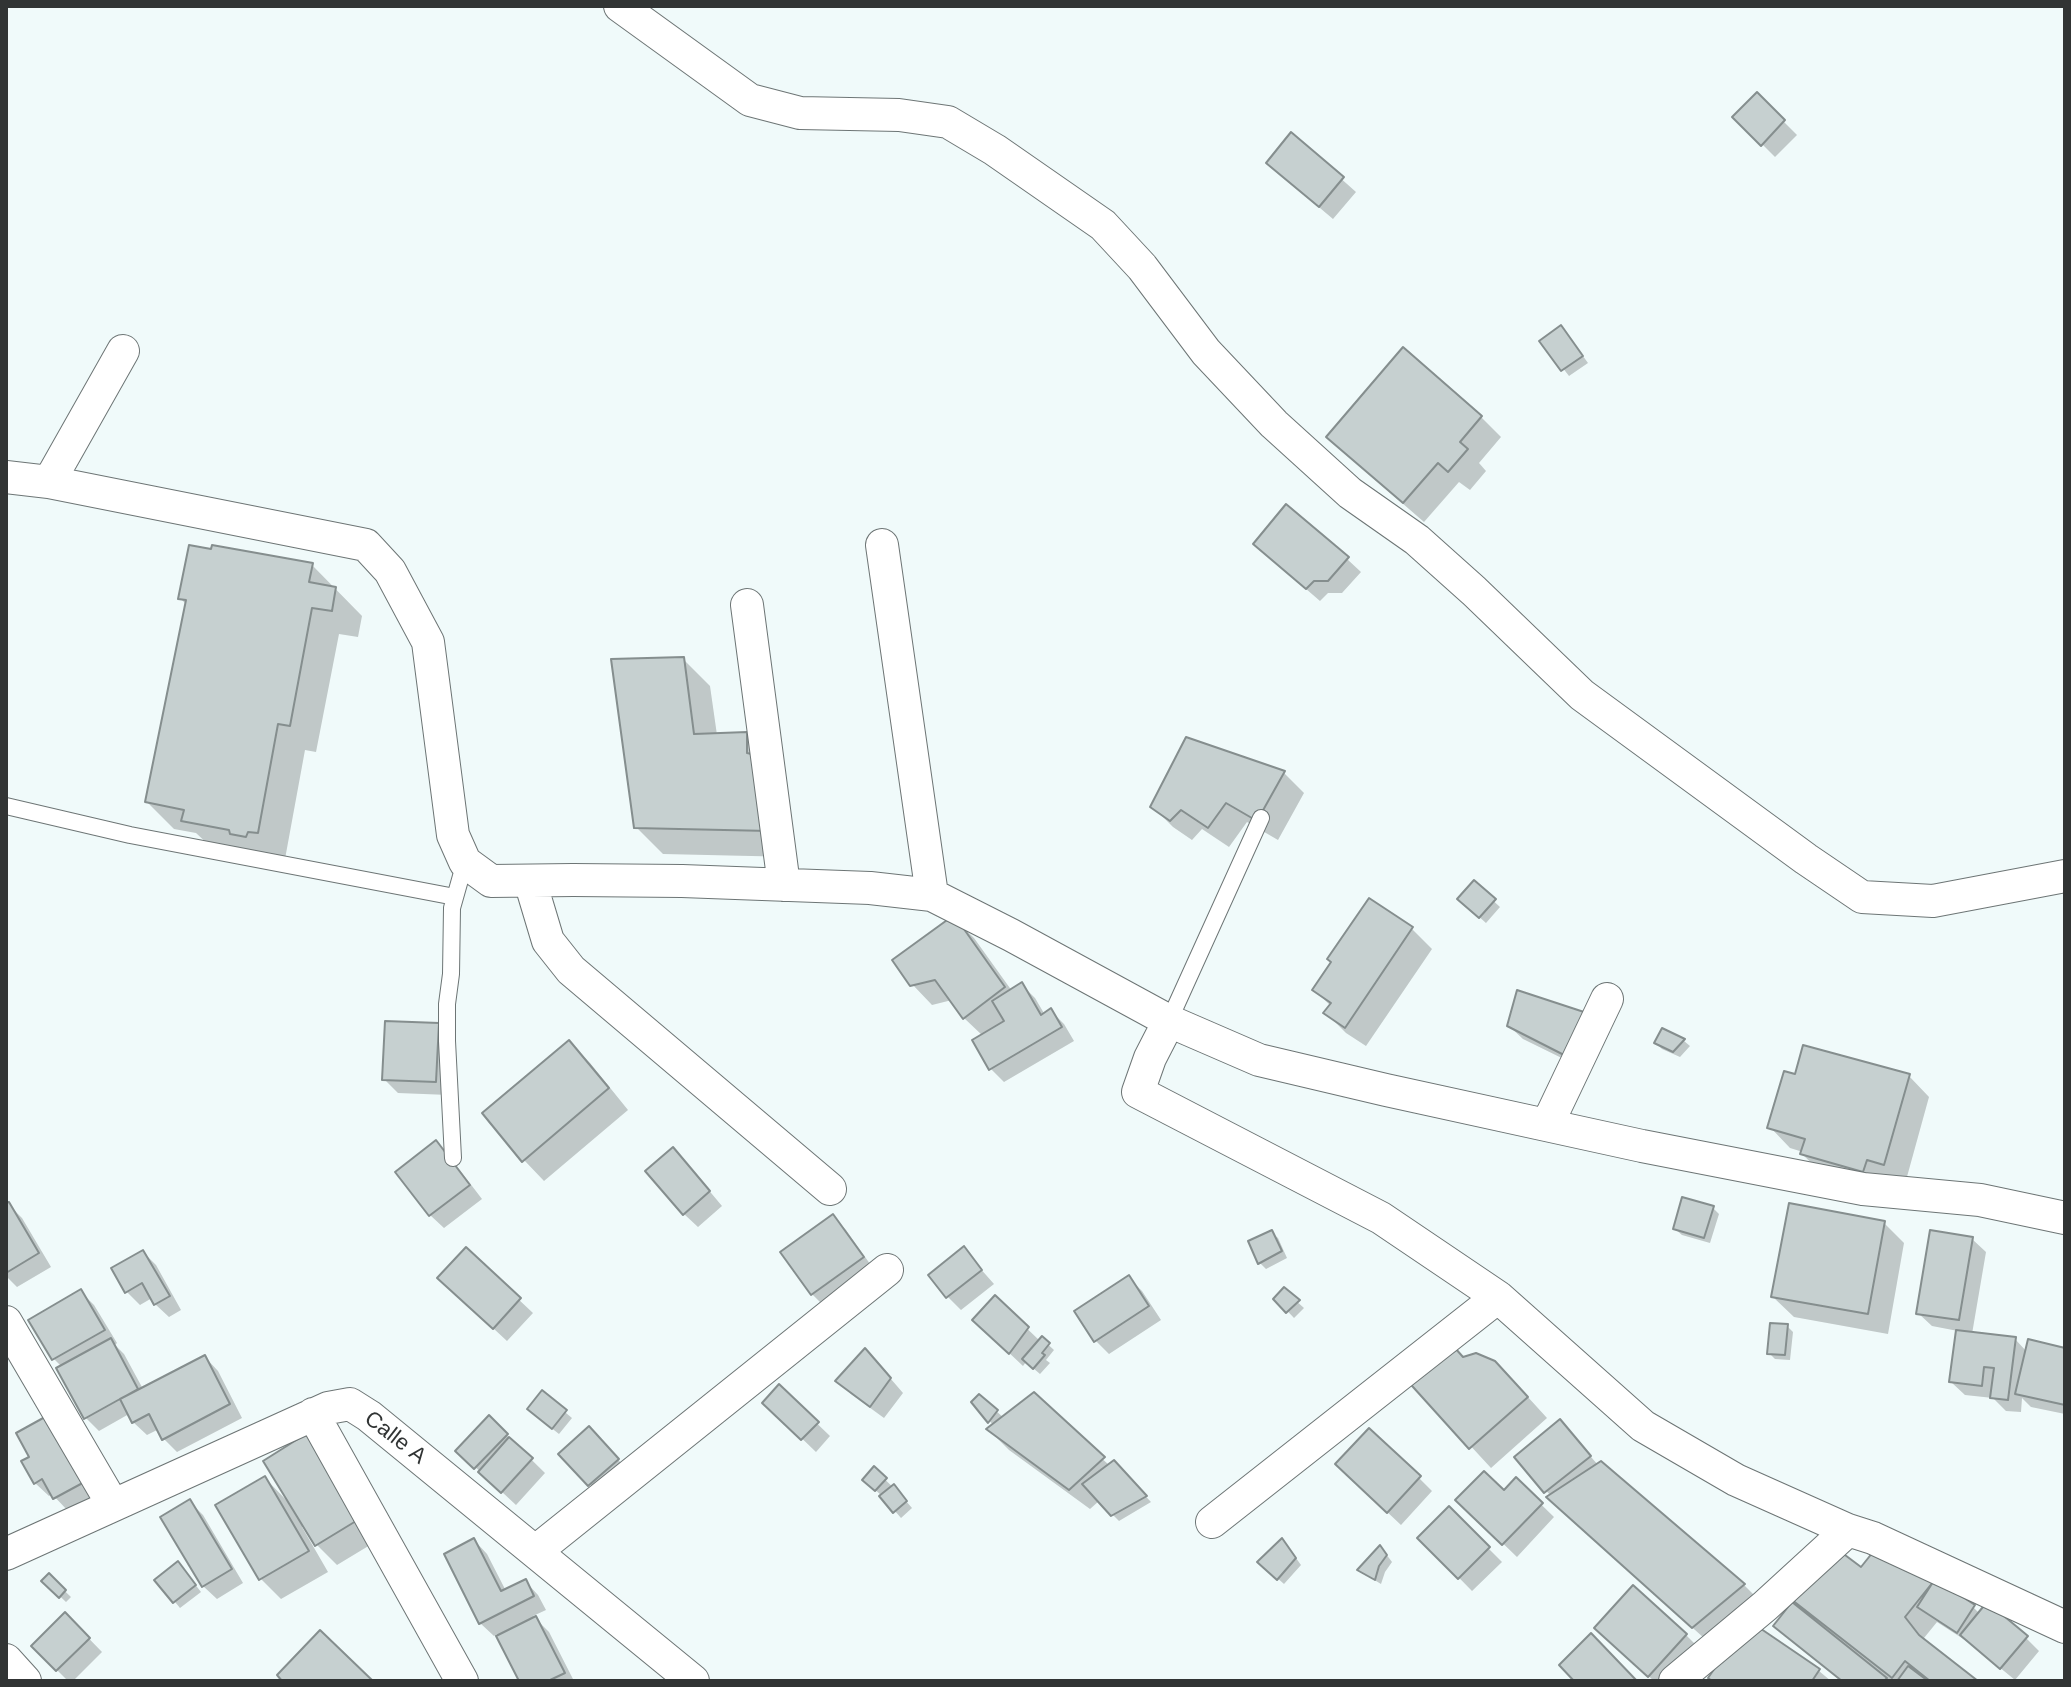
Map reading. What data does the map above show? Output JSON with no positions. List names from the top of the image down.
{
  "streets": {
    "street": ["Calle A"]
  }
}
